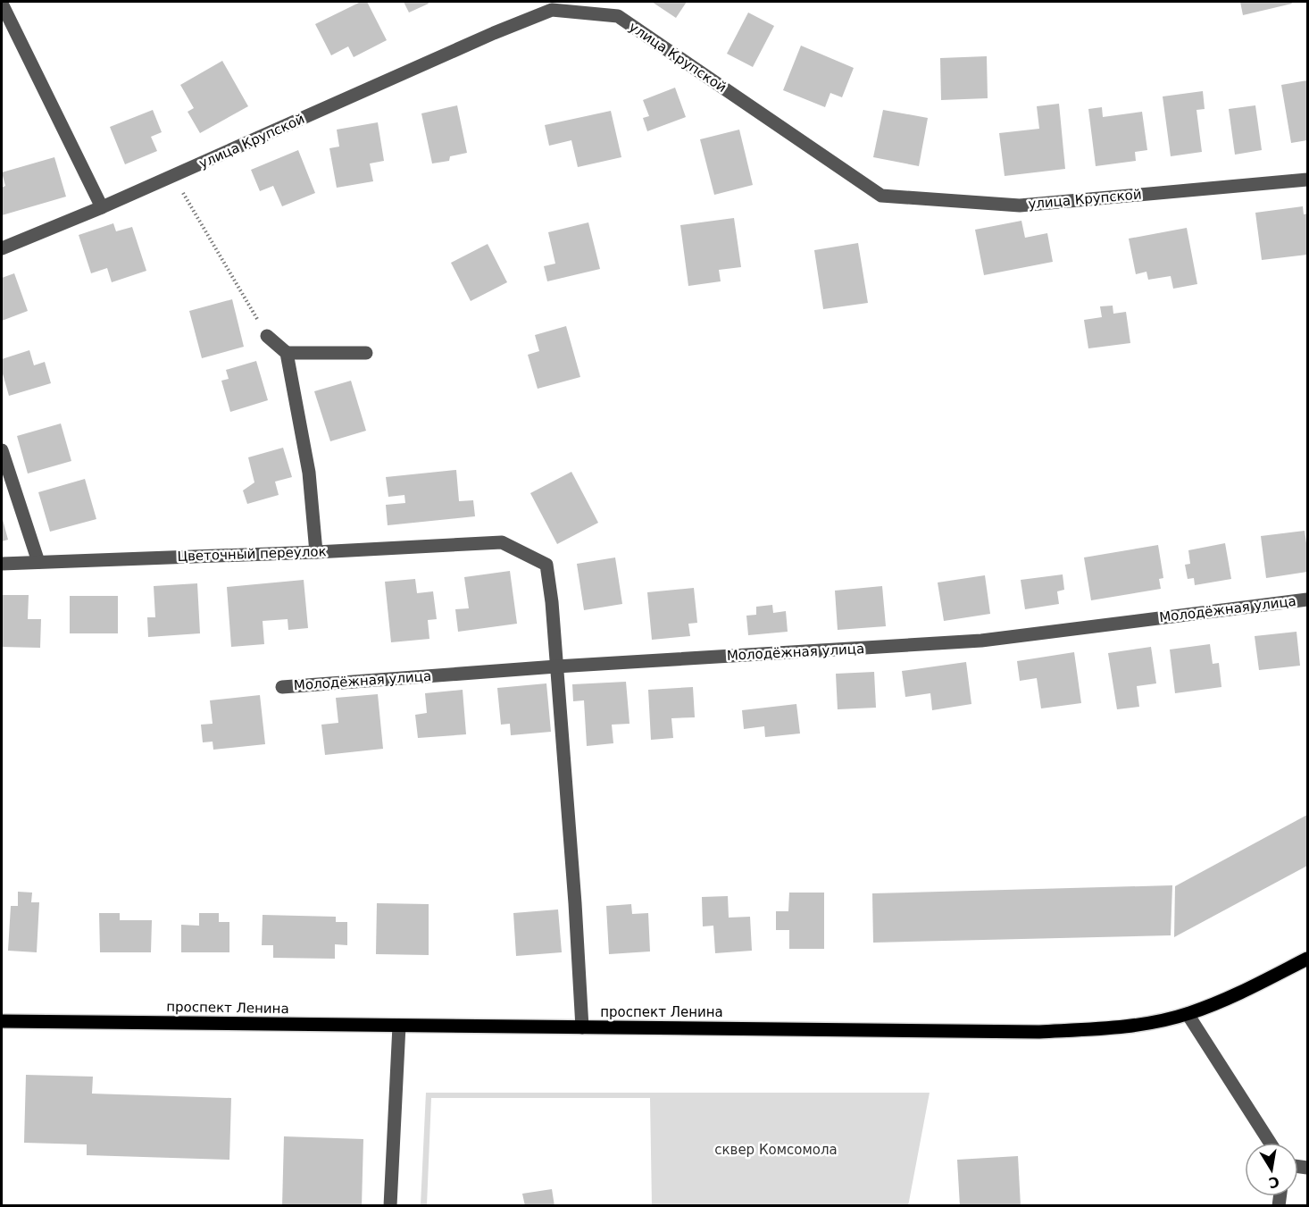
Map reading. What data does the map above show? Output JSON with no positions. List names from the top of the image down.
{
  "streets": {
    "main road": ["проспект Ленина"],
    "street": ["улица Крупской", "Цветочный переулок", "Молодёжная улица"]
  },
  "crossings": [
    ["Цветочный переулок", "Молодёжная улица"]
  ],
  "parks": ["сквер Комсомола"],
  "north": "bottom"
}
